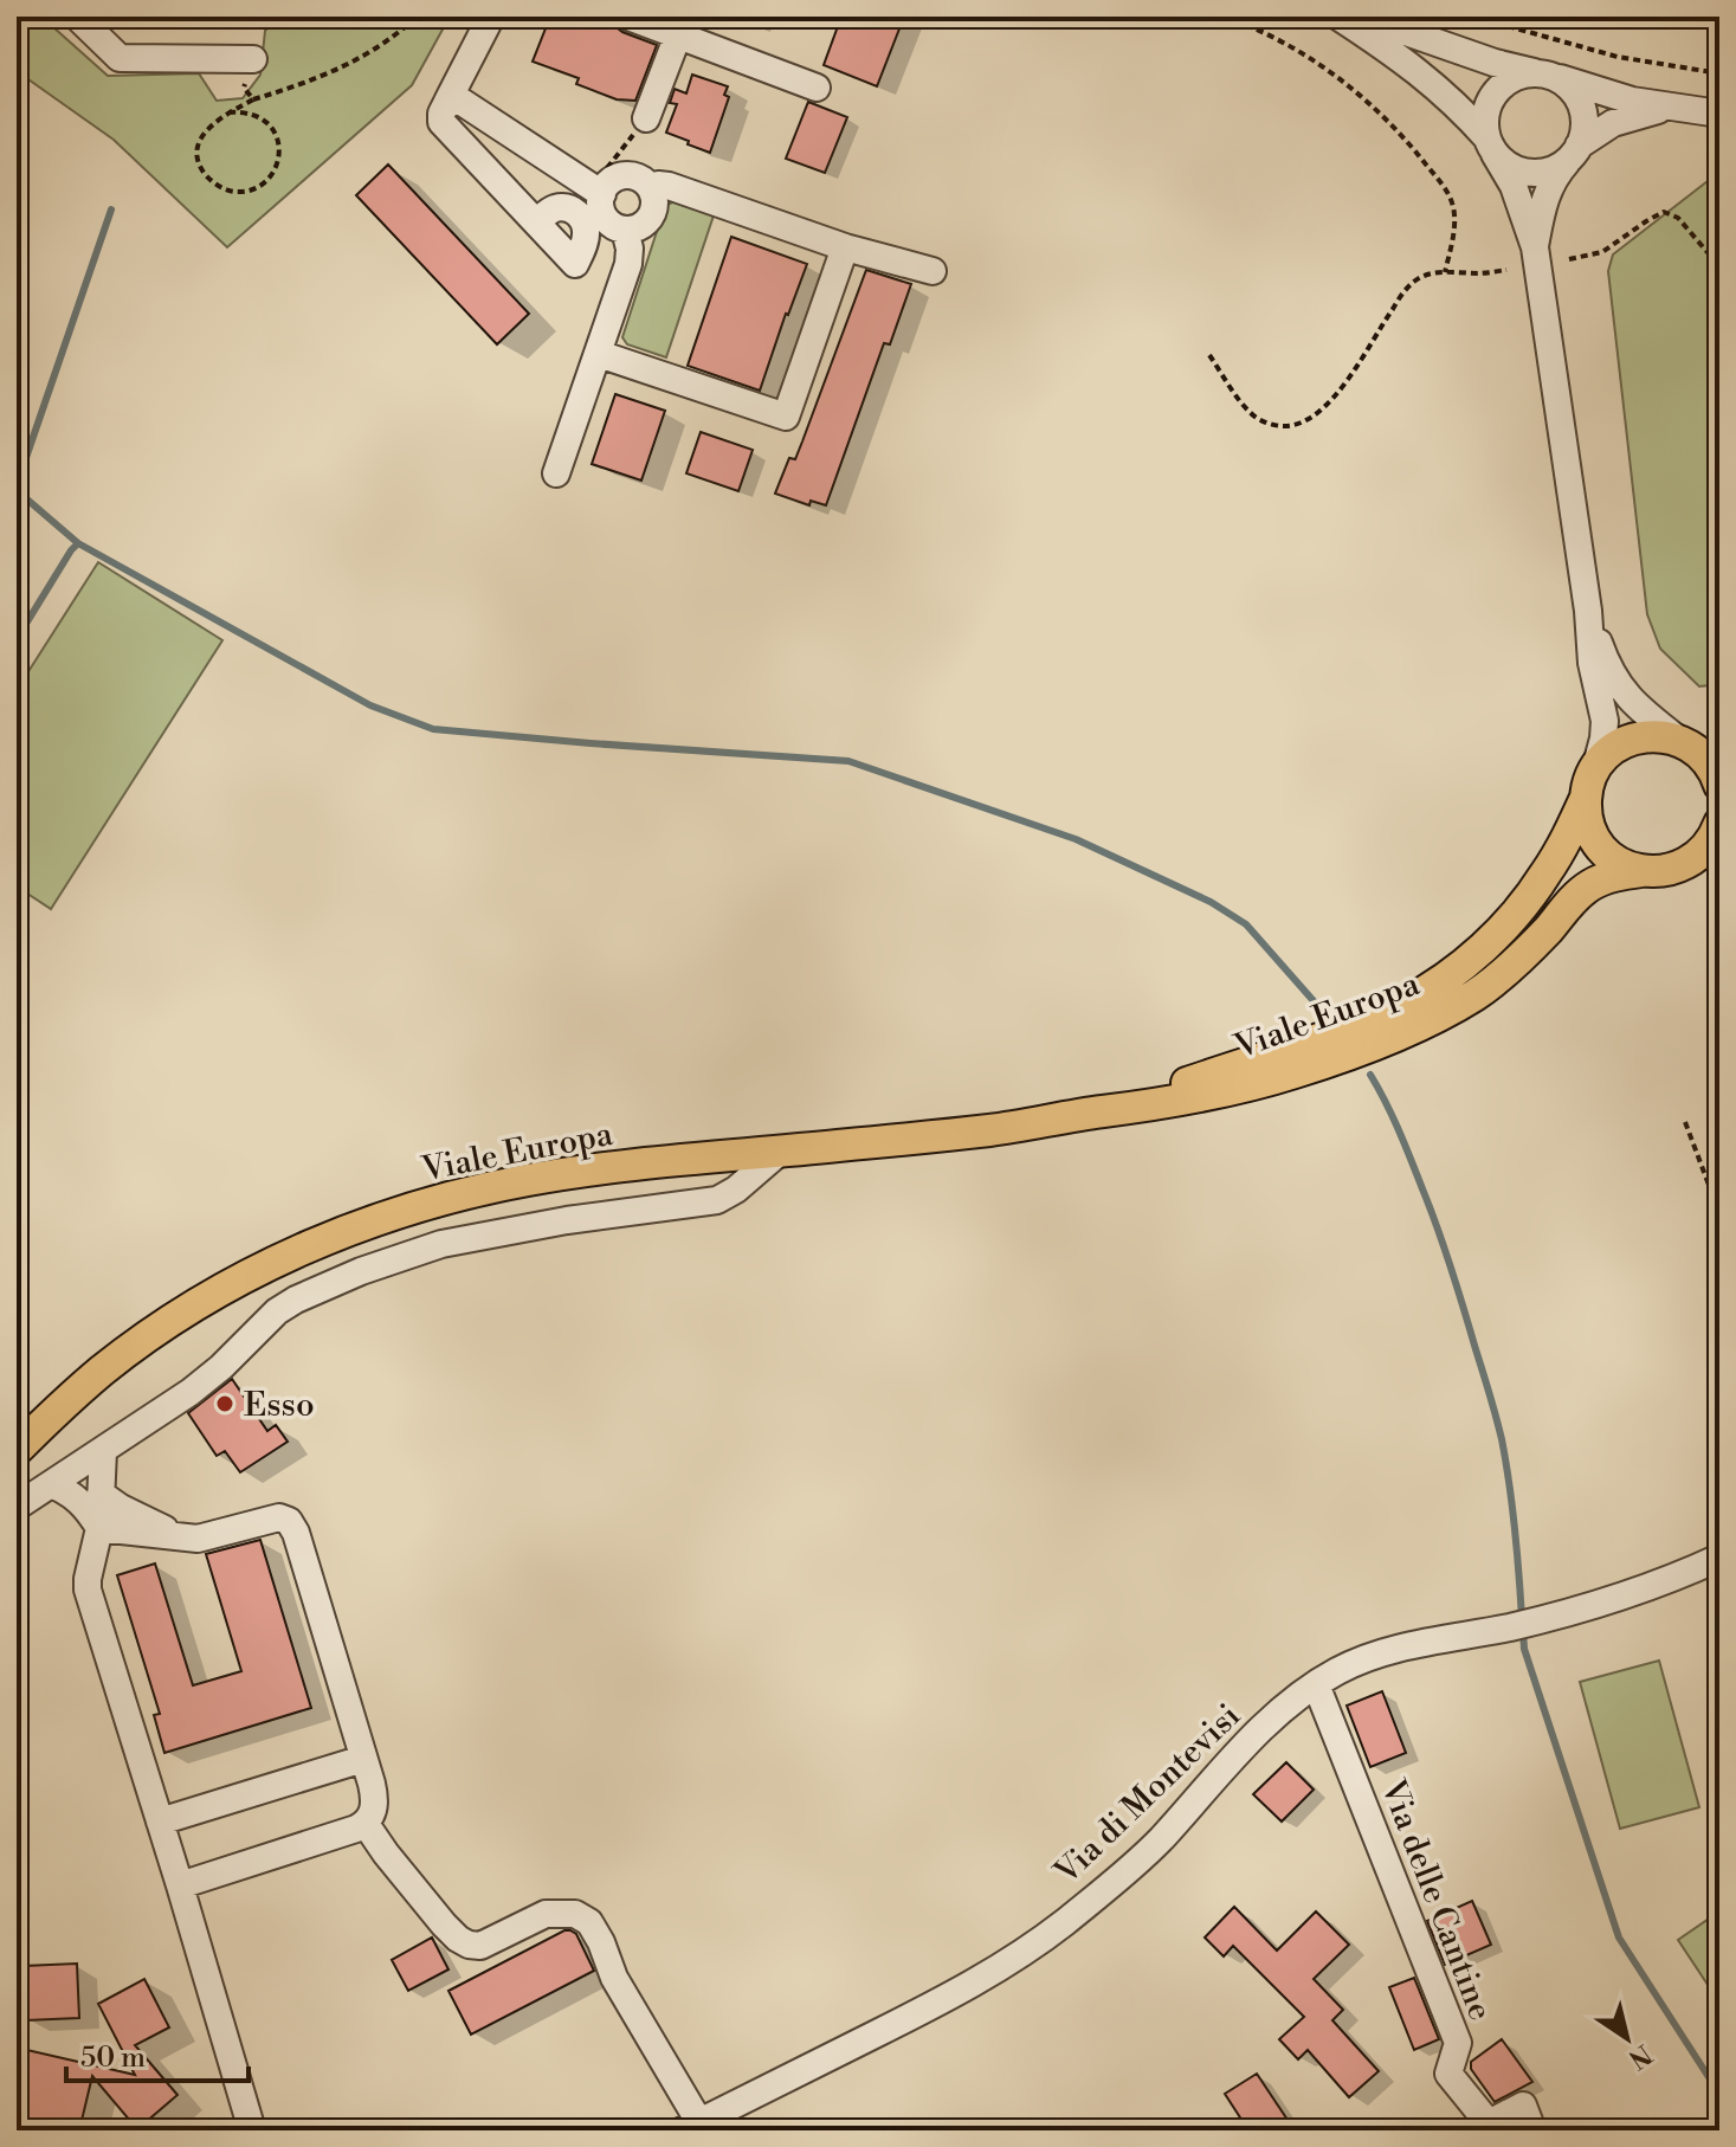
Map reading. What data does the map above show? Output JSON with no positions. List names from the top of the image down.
{
  "streets": {
    "main road": ["Viale Europa"],
    "street": ["Via di Montevisi", "Via delle Cantine"]
  },
  "crossings": [
    ["Via di Montevisi", "Via delle Cantine"]
  ],
  "places": ["Esso"],
  "scale_bar": "50 m",
  "north": "bottom right"
}
